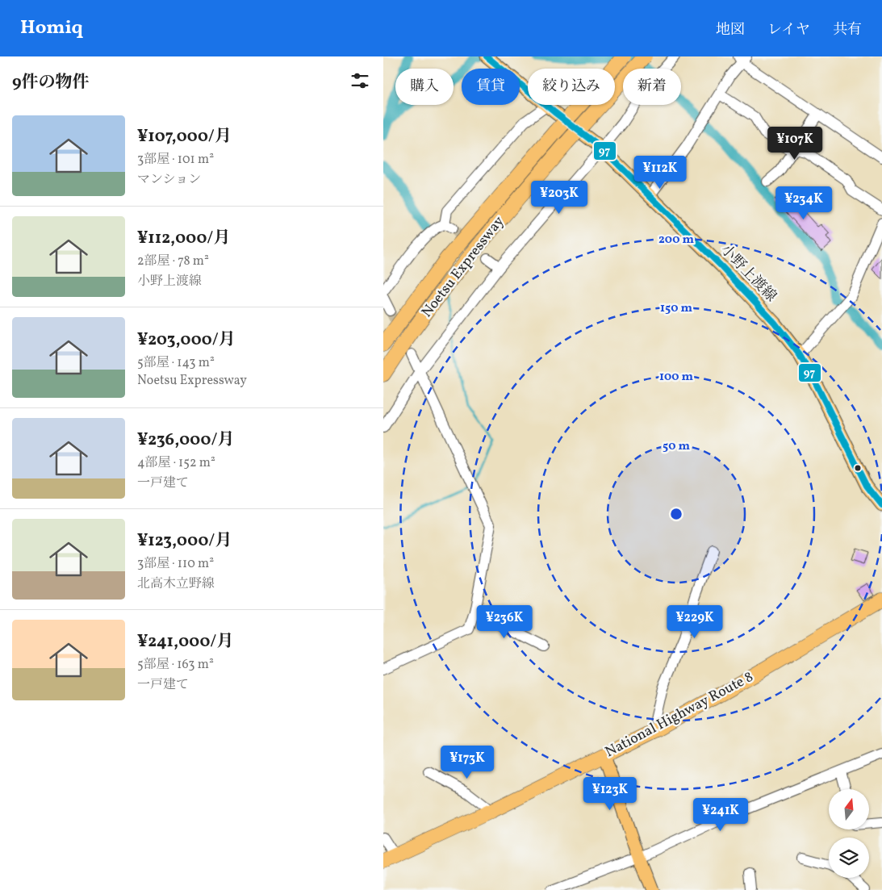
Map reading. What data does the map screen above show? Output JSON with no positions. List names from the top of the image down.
{
  "streets": {
    "highway": ["Noetsu Expressway", "National Highway Route 8"],
    "main road": ["小野上渡線"]
  },
  "lines": ["transit line 97"],
  "north": "top",
  "page": {
    "header": "Homiq",
    "nav": ["地図", "レイヤ", "共有"],
    "heading": "9件の物件",
    "chip": [
      "購入",
      "賃貸",
      "絞り込み",
      "新着"
    ],
    "list": [
      {
        "name": "¥107,000/月",
        "note": "3部屋 · 101 m² · マンション"
      },
      {
        "name": "¥112,000/月",
        "note": "2部屋 · 78 m² · 小野上渡線"
      },
      {
        "name": "¥203,000/月",
        "note": "5部屋 · 143 m² · Noetsu Expressway"
      },
      {
        "name": "¥236,000/月",
        "note": "4部屋 · 152 m² · 一戸建て"
      },
      {
        "name": "¥123,000/月",
        "note": "3部屋 · 110 m² · 北高木立野線"
      },
      {
        "name": "¥241,000/月",
        "note": "5部屋 · 163 m² · 一戸建て"
      }
    ],
    "price": [
      "¥107K",
      "¥112K",
      "¥203K",
      "¥234K",
      "¥236K",
      "¥229K",
      "¥173K",
      "¥123K",
      "¥241K"
    ]
  },
  "rings": [
    "200 m",
    "150 m",
    "100 m",
    "50 m"
  ]
}
